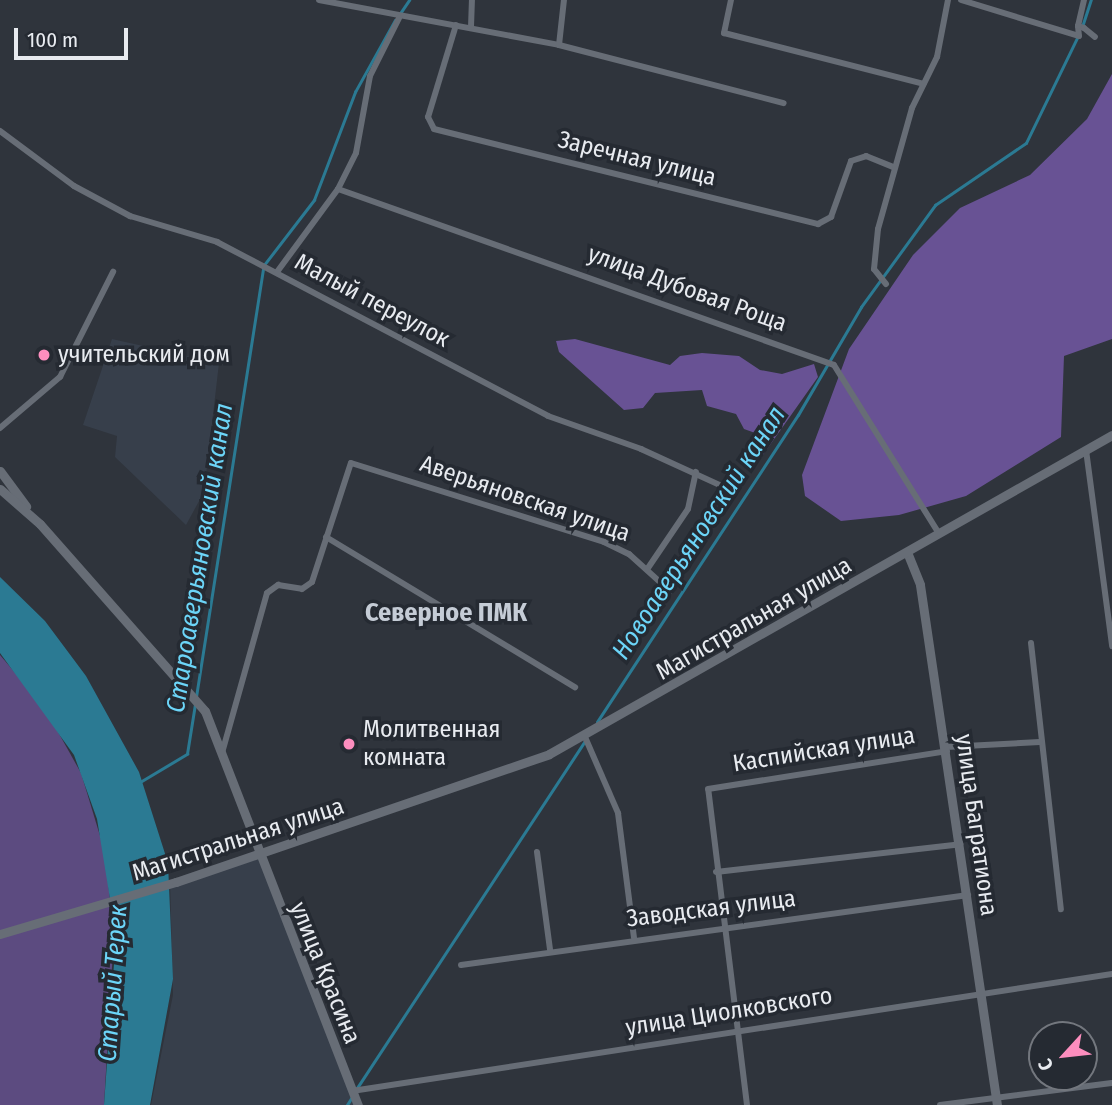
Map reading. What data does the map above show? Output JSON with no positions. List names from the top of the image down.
{
  "streets": {
    "street": [
      "Заречная улица",
      "улица Дубовая Роща",
      "Малый переулок",
      "Аверьяновская улица",
      "Магистральная улица",
      "Каспийская улица",
      "улица Багратиона",
      "Заводская улица",
      "улица Красина",
      "улица Циолковского"
    ]
  },
  "crossings": [
    ["улица Дубовая Роща", "Магистральная улица"],
    ["Магистральная улица", "улица Багратиона"],
    ["Магистральная улица", "улица Красина"],
    ["Каспийская улица", "улица Багратиона"],
    ["Каспийская улица", "Заводская улица"],
    ["улица Багратиона", "Заводская улица"],
    ["улица Багратиона", "улица Циолковского"],
    ["улица Красина", "улица Циолковского"]
  ],
  "districts": ["Северное ПМК"],
  "water": ["Новоаверьяновский канал", "Староаверьяновский канал", "Старый Терек"],
  "places": ["учительский дом", "Молитвенная комната"],
  "scale_bar": "100 m",
  "north": "bottom left"
}
